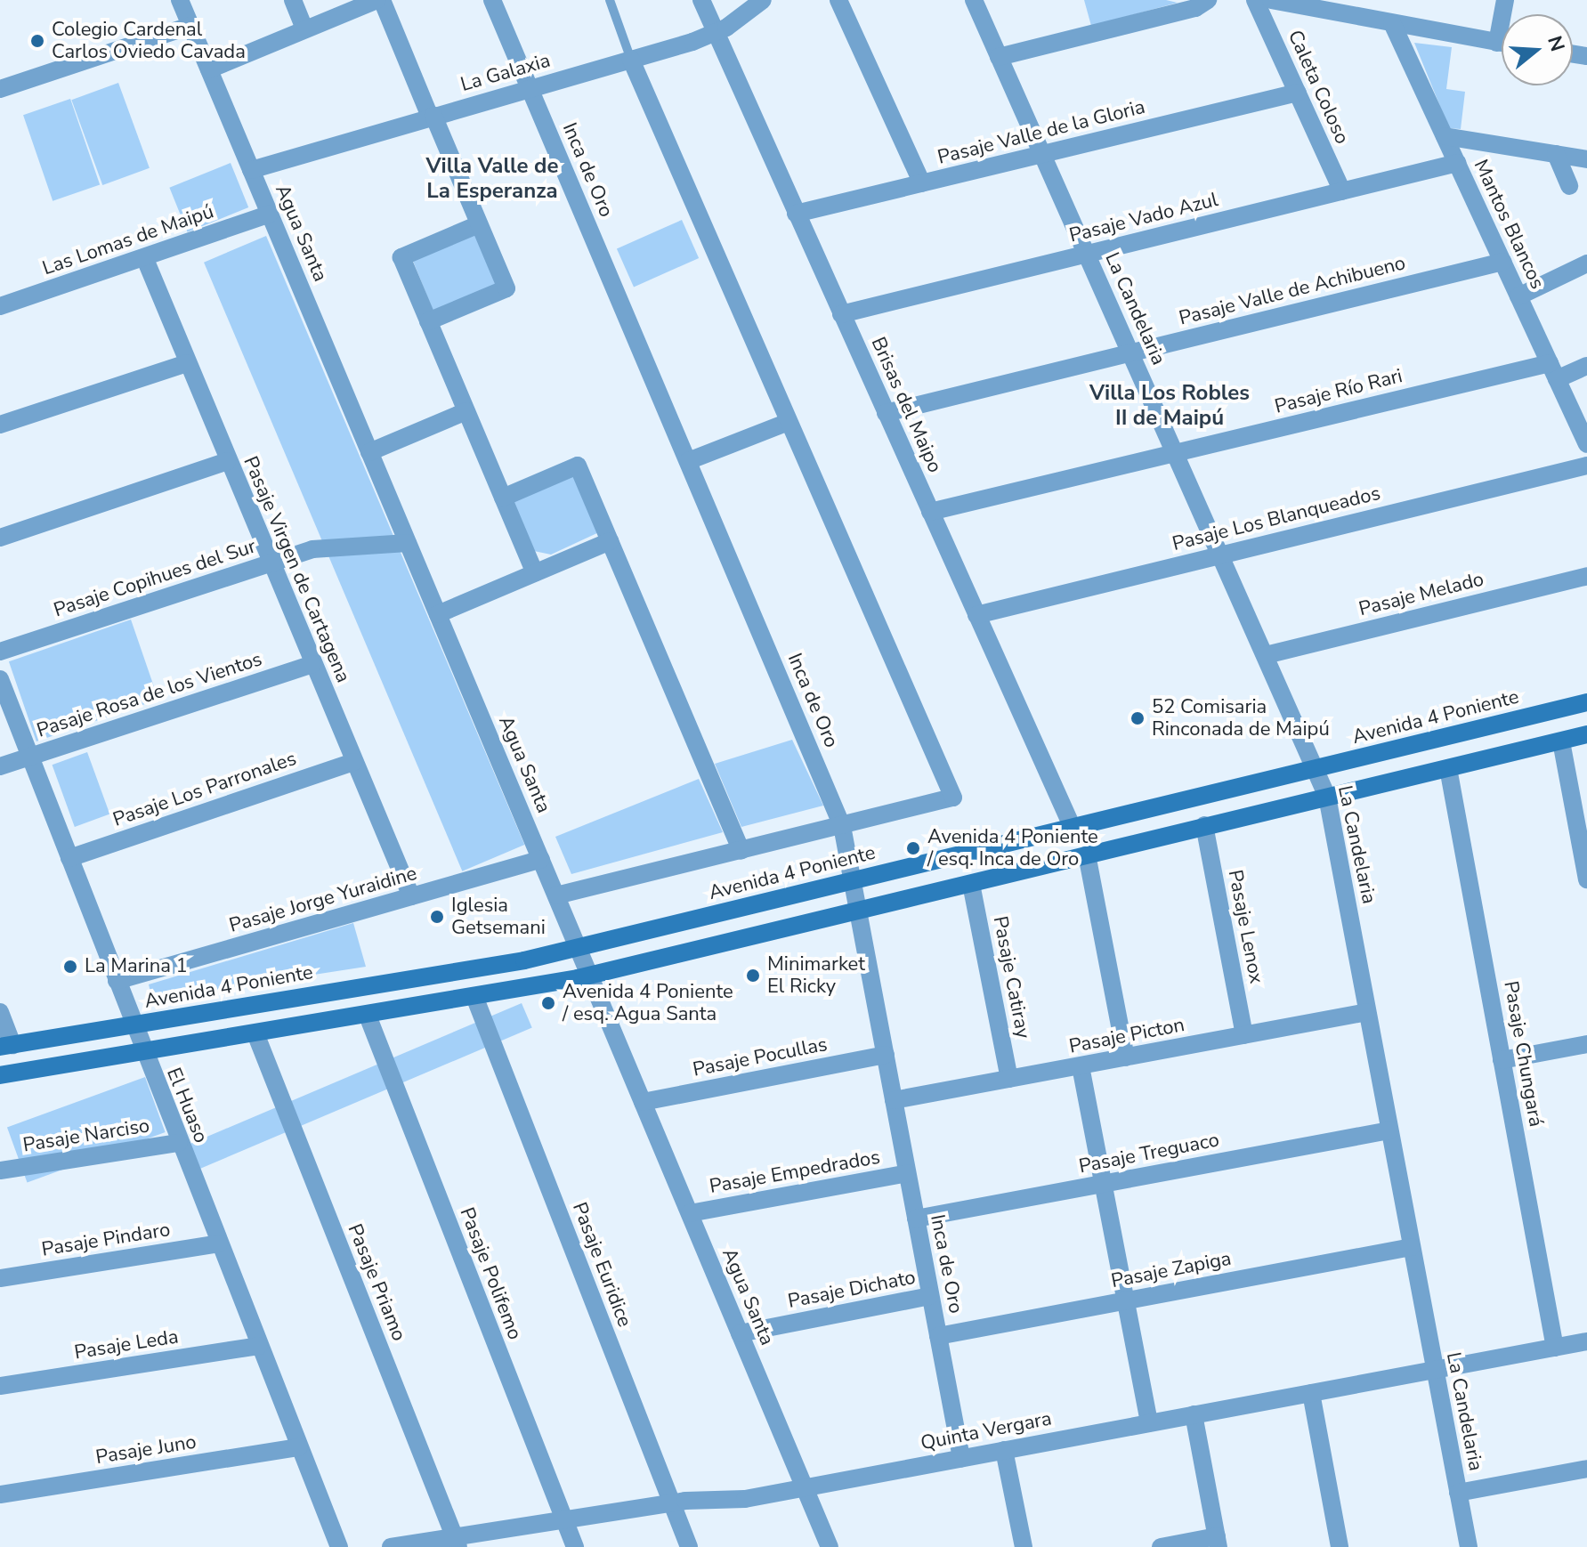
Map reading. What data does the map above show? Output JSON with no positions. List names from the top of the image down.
{
  "streets": {
    "street": [
      "La Galaxia",
      "Caleta Coloso",
      "Pasaje Valle de la Gloria",
      "Inca de Oro",
      "Pasaje Vado Azul",
      "Mantos Blancos",
      "Agua Santa",
      "Las Lomas de Maipú",
      "Pasaje Valle de Achibueno",
      "La Candelaria",
      "Pasaje Río Rari",
      "Brisas del Maipo",
      "Pasaje Los Blanqueados",
      "Pasaje Virgen de Cartagena",
      "Pasaje Copihues del Sur",
      "Pasaje Melado",
      "Pasaje Rosa de los Vientos",
      "Avenida 4 Poniente",
      "Pasaje Los Parronales",
      "Pasaje Jorge Yuraidine",
      "Pasaje Lenox",
      "Pasaje Catiray",
      "Pasaje Picton",
      "Pasaje Chungará",
      "Pasaje Pocullas",
      "El Huaso",
      "Pasaje Narciso",
      "Pasaje Treguaco",
      "Pasaje Empedrados",
      "Pasaje Pindaro",
      "Pasaje Euridice",
      "Pasaje Zapiga",
      "Pasaje Polifemo",
      "Pasaje Priamo",
      "Pasaje Dichato",
      "Pasaje Leda",
      "Quinta Vergara",
      "Pasaje Juno"
    ]
  },
  "crossings": [
    ["La Galaxia", "Inca de Oro"],
    ["La Galaxia", "Agua Santa"],
    ["La Galaxia", "Brisas del Maipo"],
    ["Caleta Coloso", "Pasaje Valle de la Gloria"],
    ["Caleta Coloso", "Pasaje Vado Azul"],
    ["Pasaje Valle de la Gloria", "La Candelaria"],
    ["Pasaje Valle de la Gloria", "Brisas del Maipo"],
    ["Inca de Oro", "Avenida 4 Poniente"],
    ["Inca de Oro", "Pasaje Picton"],
    ["Inca de Oro", "Pasaje Pocullas"],
    ["Inca de Oro", "Pasaje Treguaco"],
    ["Inca de Oro", "Pasaje Empedrados"],
    ["Inca de Oro", "Pasaje Zapiga"],
    ["Inca de Oro", "Pasaje Dichato"],
    ["Inca de Oro", "Quinta Vergara"],
    ["Pasaje Vado Azul", "Mantos Blancos"],
    ["Pasaje Vado Azul", "La Candelaria"],
    ["Pasaje Vado Azul", "Brisas del Maipo"],
    ["Mantos Blancos", "Pasaje Valle de Achibueno"],
    ["Mantos Blancos", "Pasaje Río Rari"],
    ["Agua Santa", "Las Lomas de Maipú"],
    ["Agua Santa", "Pasaje Copihues del Sur"],
    ["Agua Santa", "Avenida 4 Poniente"],
    ["Agua Santa", "Pasaje Jorge Yuraidine"],
    ["Agua Santa", "Pasaje Pocullas"],
    ["Agua Santa", "Pasaje Empedrados"],
    ["Agua Santa", "Pasaje Dichato"],
    ["Agua Santa", "Quinta Vergara"],
    ["Las Lomas de Maipú", "Pasaje Virgen de Cartagena"],
    ["Pasaje Valle de Achibueno", "La Candelaria"],
    ["Pasaje Valle de Achibueno", "Brisas del Maipo"],
    ["La Candelaria", "Pasaje Río Rari"],
    ["La Candelaria", "Pasaje Los Blanqueados"],
    ["La Candelaria", "Pasaje Melado"],
    ["La Candelaria", "Avenida 4 Poniente"],
    ["La Candelaria", "Pasaje Picton"],
    ["La Candelaria", "Pasaje Treguaco"],
    ["La Candelaria", "Pasaje Zapiga"],
    ["La Candelaria", "Quinta Vergara"],
    ["Pasaje Río Rari", "Brisas del Maipo"],
    ["Brisas del Maipo", "Pasaje Los Blanqueados"],
    ["Brisas del Maipo", "Avenida 4 Poniente"],
    ["Pasaje Virgen de Cartagena", "Pasaje Copihues del Sur"],
    ["Pasaje Virgen de Cartagena", "Pasaje Rosa de los Vientos"],
    ["Pasaje Virgen de Cartagena", "Pasaje Los Parronales"],
    ["Pasaje Virgen de Cartagena", "Pasaje Jorge Yuraidine"],
    ["Pasaje Rosa de los Vientos", "El Huaso"],
    ["Avenida 4 Poniente", "El Huaso"],
    ["Pasaje Los Parronales", "El Huaso"],
    ["Pasaje Jorge Yuraidine", "El Huaso"],
    ["Pasaje Lenox", "Pasaje Picton"],
    ["Pasaje Catiray", "Pasaje Picton"],
    ["Pasaje Chungará", "Quinta Vergara"],
    ["El Huaso", "Pasaje Narciso"],
    ["El Huaso", "Pasaje Pindaro"],
    ["El Huaso", "Pasaje Leda"],
    ["El Huaso", "Pasaje Juno"],
    ["Pasaje Euridice", "Quinta Vergara"],
    ["Pasaje Polifemo", "Quinta Vergara"],
    ["Pasaje Priamo", "Quinta Vergara"]
  ],
  "districts": ["Villa Valle de La Esperanza", "Villa Los Robles II de Maipú"],
  "places": [
    "Colegio Cardenal Carlos Oviedo Cavada",
    "52 Comisaria Rinconada de Maipú",
    "Avenida 4 Poniente / esq. Inca de Oro",
    "Iglesia Getsemani",
    "La Marina 1",
    "Minimarket El Ricky",
    "Avenida 4 Poniente / esq. Agua Santa"
  ],
  "north": "right"
}
